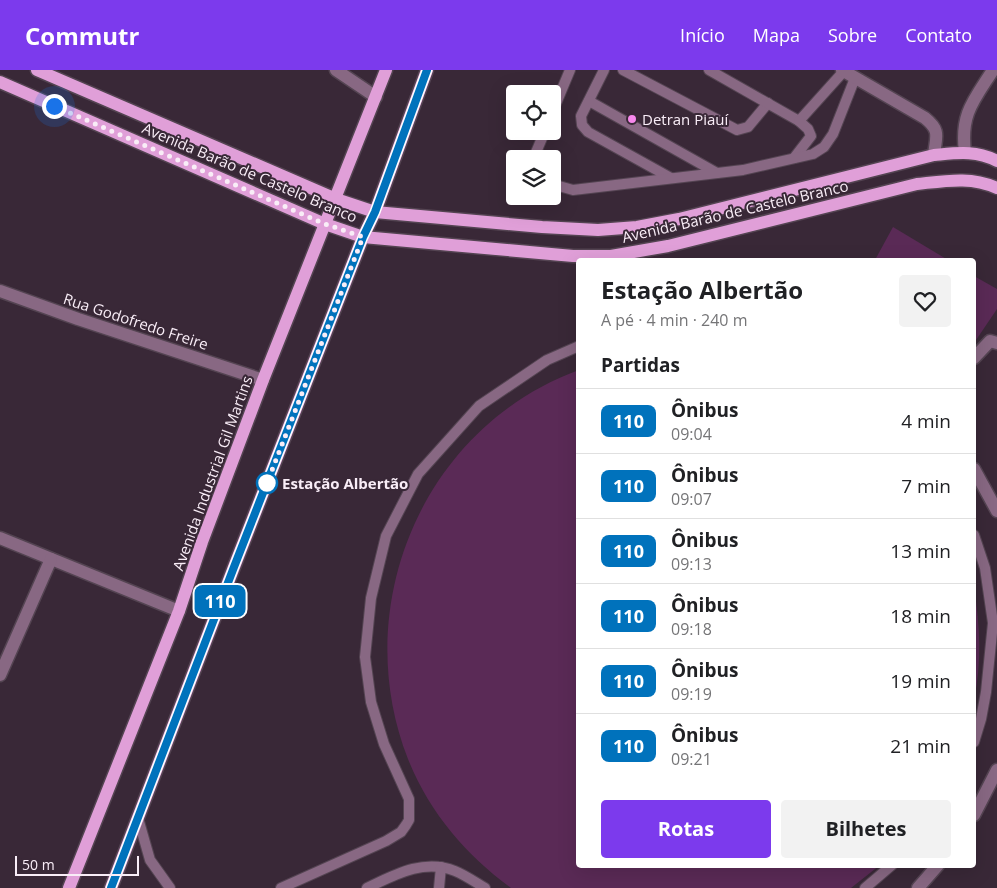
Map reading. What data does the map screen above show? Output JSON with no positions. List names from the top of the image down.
{
  "streets": {
    "main road": ["Avenida Barão de Castelo Branco", "Avenida Industrial Gil Martins"],
    "street": ["Rua Godofredo Freire"]
  },
  "crossings": [
    ["Avenida Barão de Castelo Branco", "Avenida Industrial Gil Martins"],
    ["Rua Godofredo Freire", "Avenida Industrial Gil Martins"]
  ],
  "places": ["Detran Piauí", "Estação Albertão"],
  "lines": ["bus line 110"],
  "scale_bar": "50 m",
  "page": {
    "header": "Commutr",
    "nav": [
      "Início",
      "Mapa",
      "Sobre",
      "Contato"
    ],
    "on_map": "110",
    "heading": [
      ["Estação Albertão", "A pé · 4 min · 240 m"],
      "Partidas"
    ],
    "list": [
      {
        "mark": "110",
        "name": "Ônibus",
        "note": "09:04",
        "value": "4 min"
      },
      {
        "mark": "110",
        "name": "Ônibus",
        "note": "09:07",
        "value": "7 min"
      },
      {
        "mark": "110",
        "name": "Ônibus",
        "note": "09:13",
        "value": "13 min"
      },
      {
        "mark": "110",
        "name": "Ônibus",
        "note": "09:18",
        "value": "18 min"
      },
      {
        "mark": "110",
        "name": "Ônibus",
        "note": "09:19",
        "value": "19 min"
      },
      {
        "mark": "110",
        "name": "Ônibus",
        "note": "09:21",
        "value": "21 min"
      }
    ],
    "buttons": ["Rotas", "Bilhetes"],
    "scale": "50 m"
  }
}
